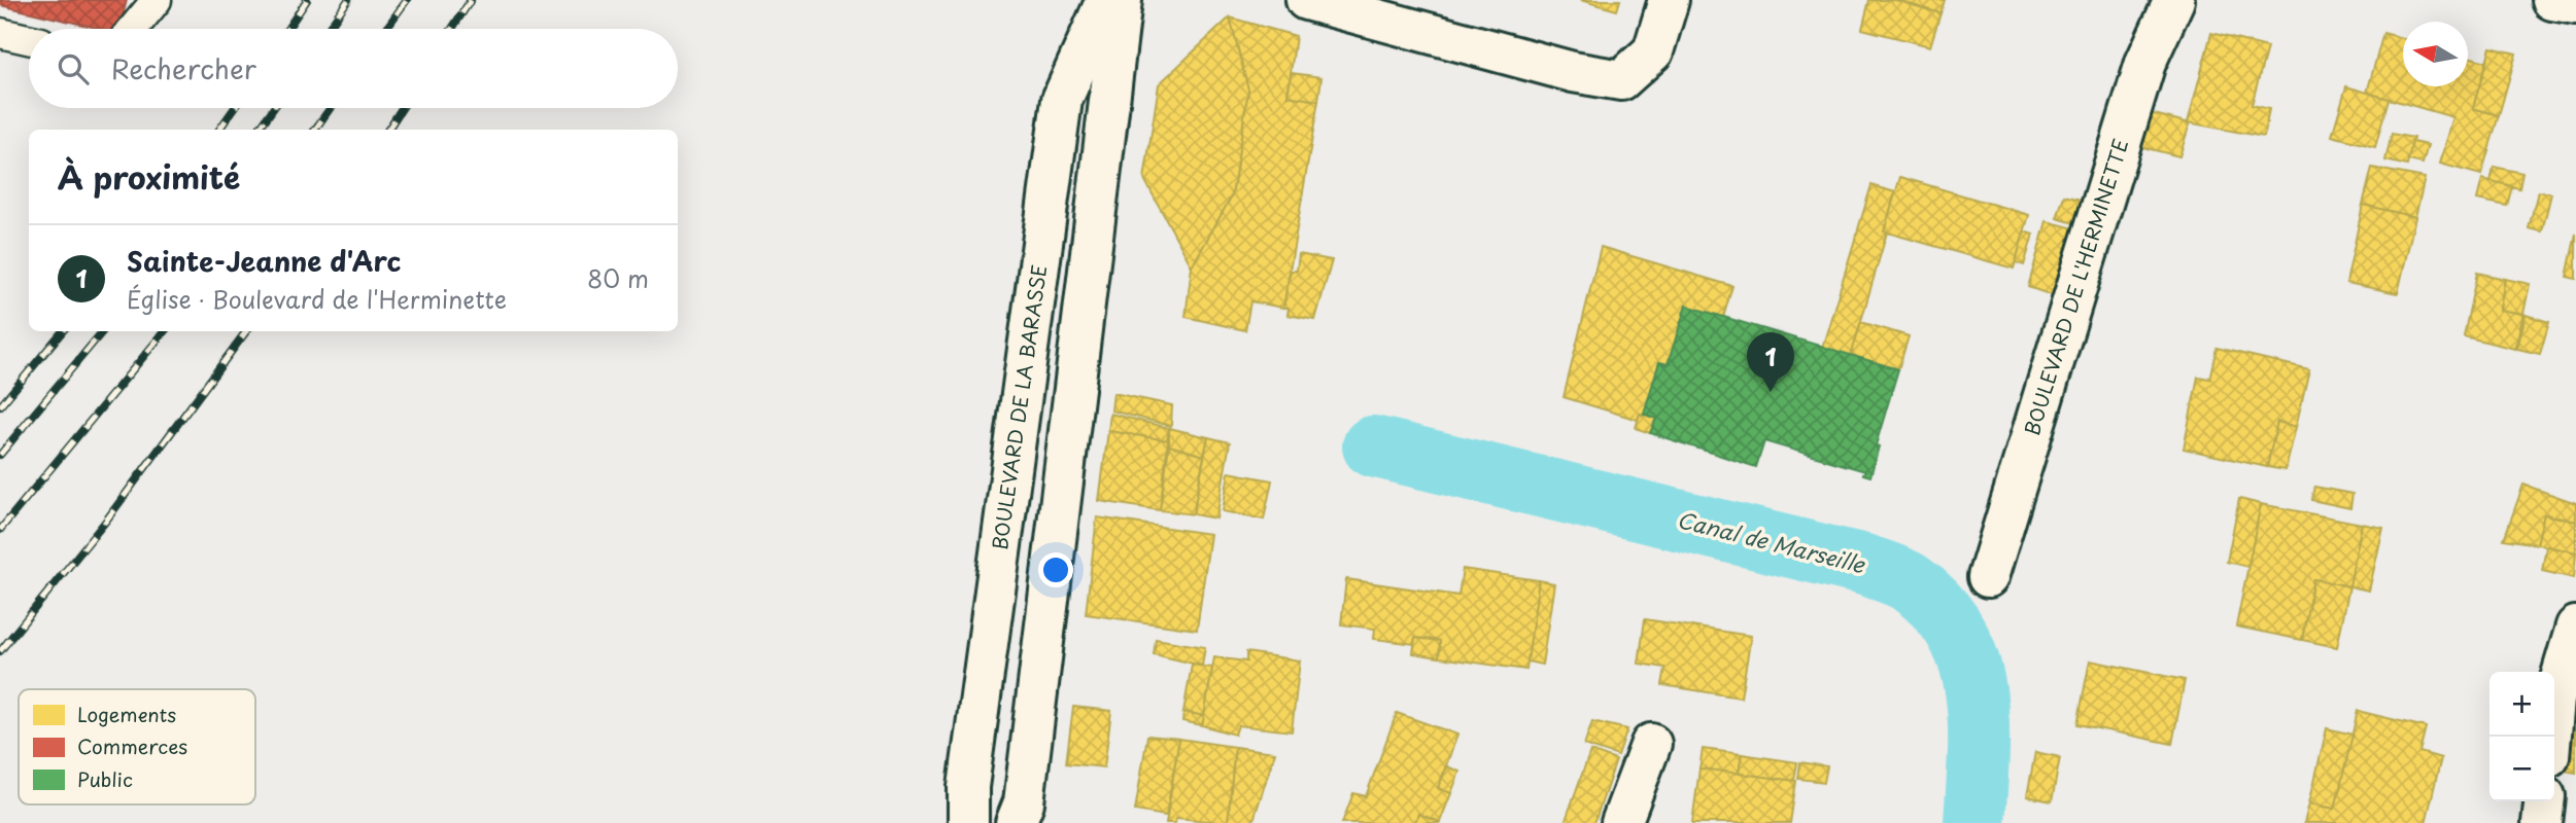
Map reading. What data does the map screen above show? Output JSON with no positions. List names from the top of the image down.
{
  "streets": {
    "main road": ["BOULEVARD DE L'HERMINETTE", "BOULEVARD DE LA BARASSE"]
  },
  "water": ["Canal de Marseille"],
  "legend": ["Logements", "Commerces", "Public"],
  "north": "left",
  "page": {
    "search": "Rechercher",
    "heading": "À proximité",
    "list": [
      {
        "mark": "1",
        "name": "Sainte-Jeanne d'Arc",
        "note": "Église · Boulevard de l'Herminette",
        "value": "80 m"
      }
    ],
    "pins": "1",
    "map_buttons": ["+", "−"]
  }
}
